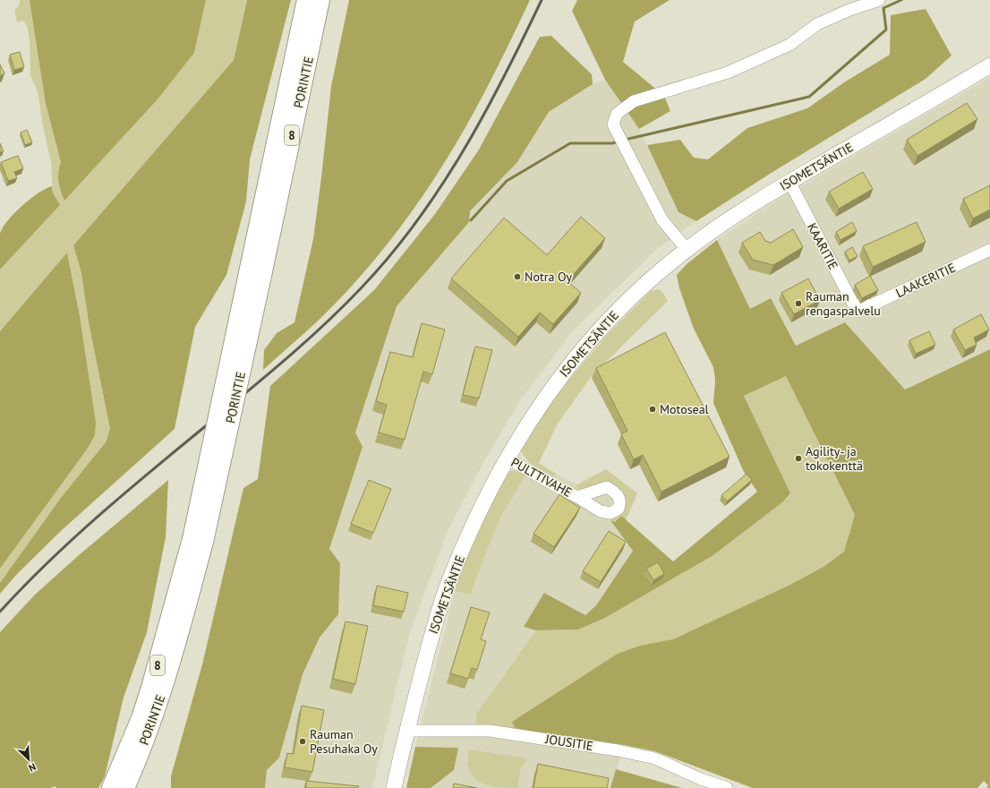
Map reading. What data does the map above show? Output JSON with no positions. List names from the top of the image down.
{
  "streets": {
    "highway": ["PORINTIE", "8"],
    "main road": ["ISOMETSÄNTIE"],
    "street": [
      "KAARITIE",
      "LAAKERITIE",
      "PULTTIVAHE",
      "JOUSITIE"
    ]
  },
  "crossings": [
    ["ISOMETSÄNTIE", "KAARITIE"],
    ["ISOMETSÄNTIE", "PULTTIVAHE"],
    ["ISOMETSÄNTIE", "JOUSITIE"],
    ["KAARITIE", "LAAKERITIE"]
  ],
  "places": [
    "Notra Oy",
    "Rauman rengaspalvelu",
    "Motoseal",
    "Agility- ja tokokenttä",
    "Rauman Pesuhaka Oy"
  ],
  "north": "bottom right"
}
